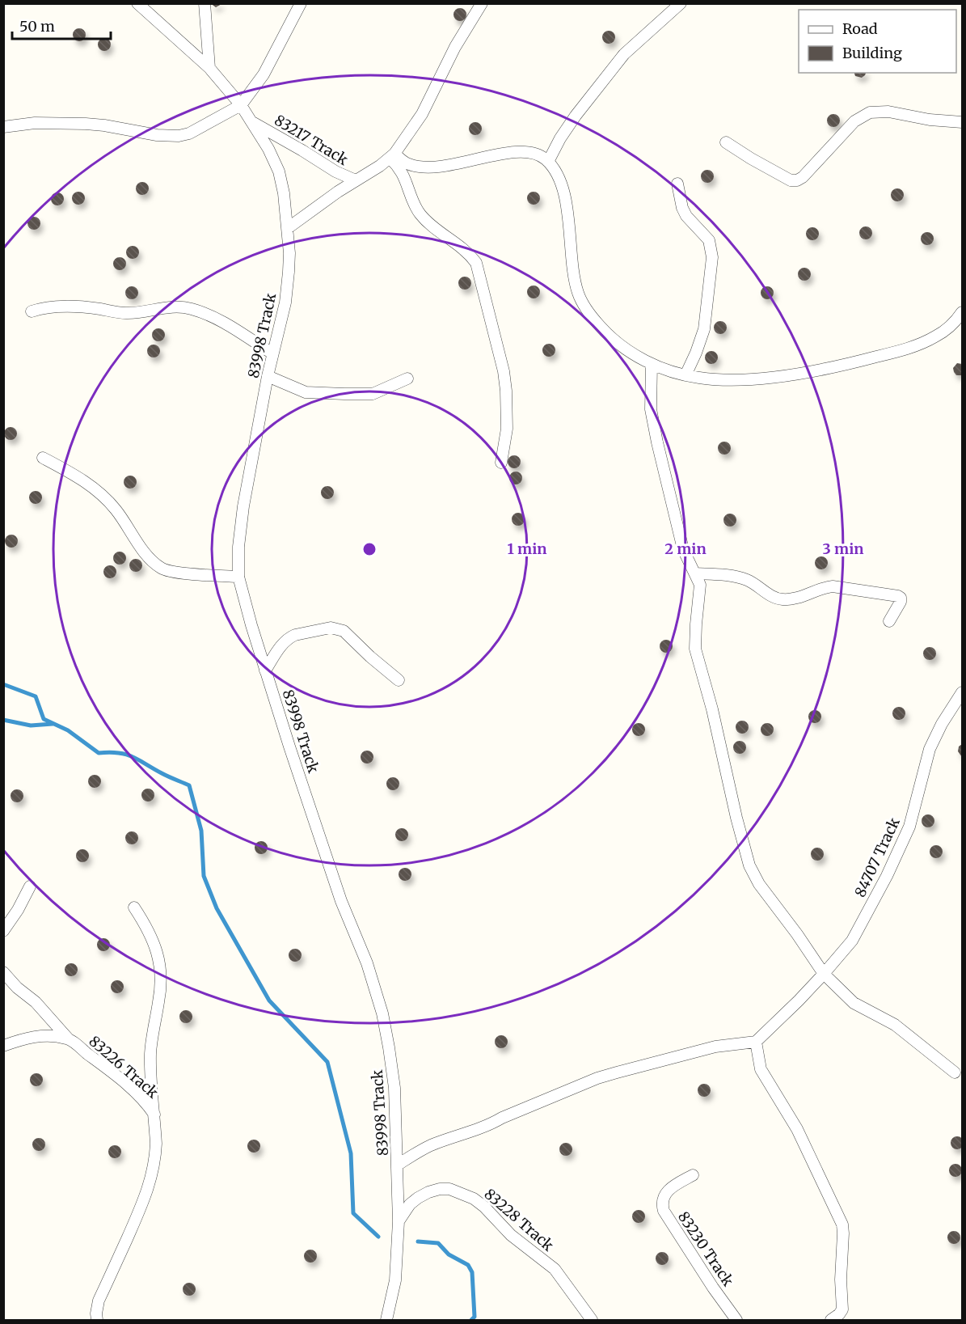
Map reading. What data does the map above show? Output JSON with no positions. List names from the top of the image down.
{
  "streets": {
    "street": [
      "83217 Track",
      "83998 Track",
      "84707 Track",
      "83226 Track",
      "83228 Track",
      "83230 Track"
    ]
  },
  "crossings": [
    ["83217 Track", "83998 Track"],
    ["83998 Track", "83228 Track"]
  ],
  "legend": ["Road", "Building"],
  "scale_bar": "50 m",
  "rings": ["1 min", "2 min", "3 min"]
}
